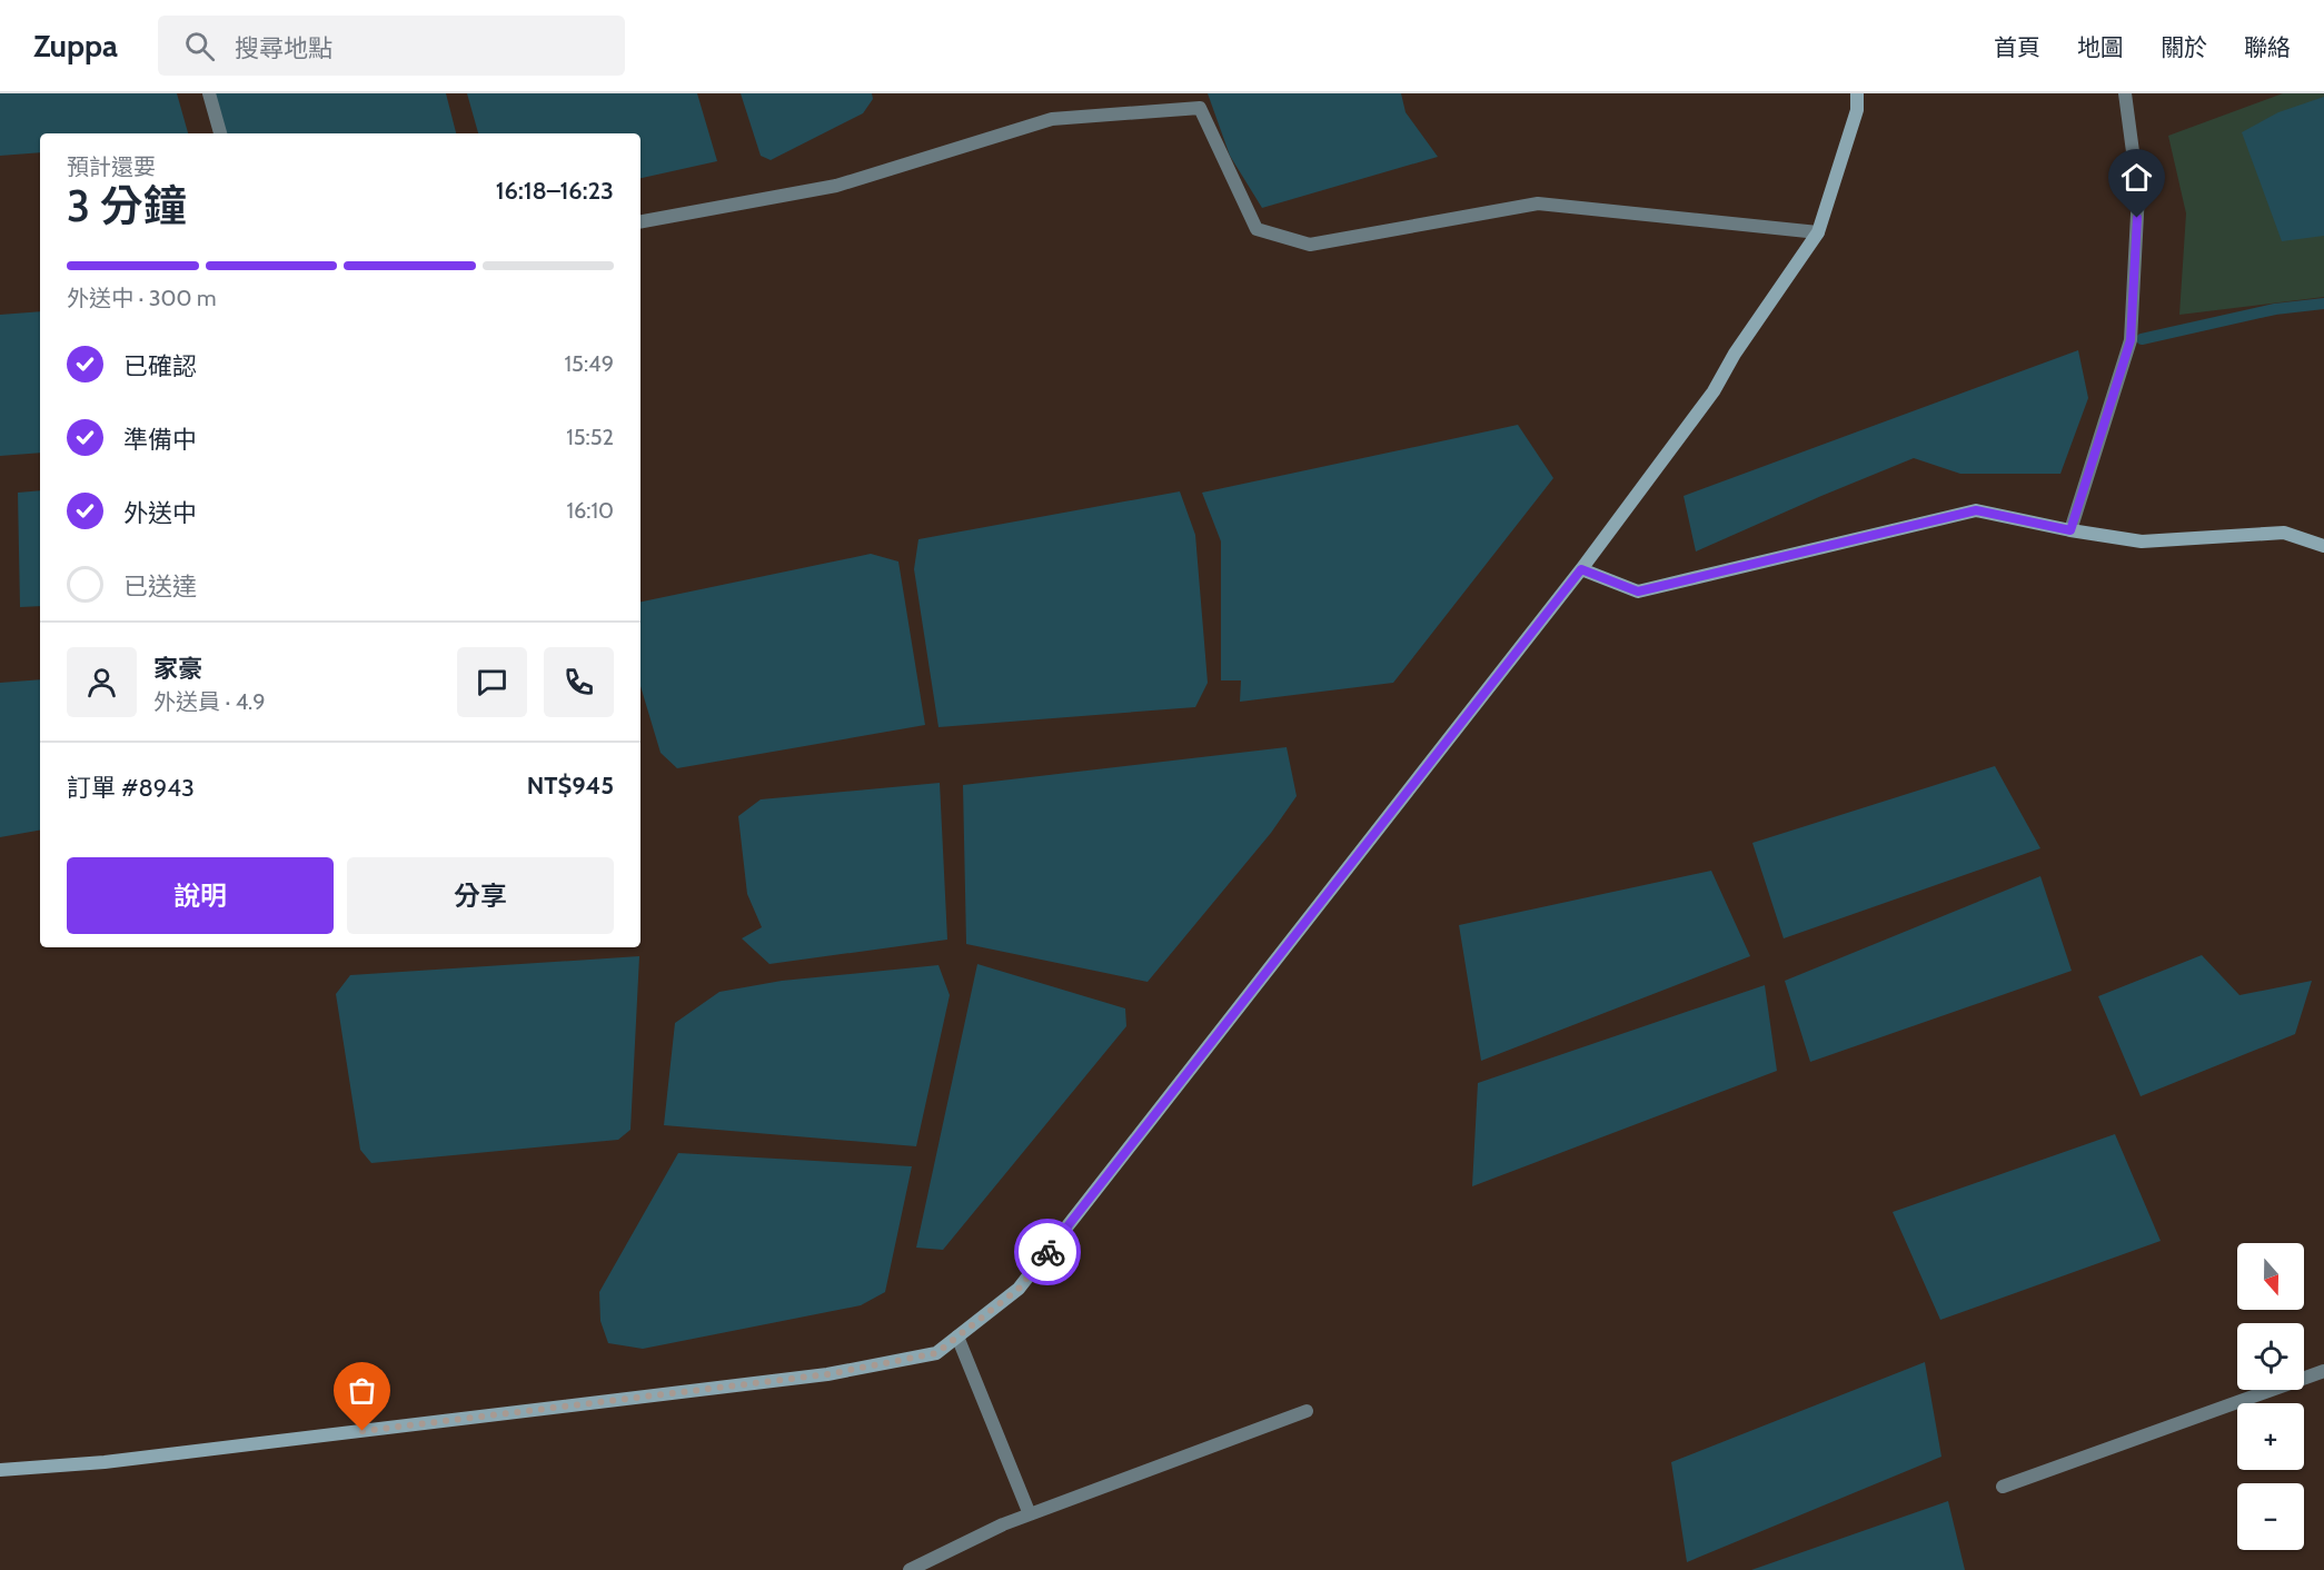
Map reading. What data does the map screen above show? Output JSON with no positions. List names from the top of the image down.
{
  "north": "bottom",
  "page": {
    "header": "Zuppa",
    "search": "搜尋地點",
    "nav": [
      "首頁",
      "地圖",
      "關於",
      "聯絡"
    ],
    "heading": ["3 分鐘", "預計還要", "16:18–16:23"],
    "panel": [
      "家豪",
      "外送員 · 4.9",
      "訂單 #8943",
      "NT$945"
    ],
    "bar": "外送中 · 300 m",
    "list": [
      ["已確認", "15:49"],
      ["準備中", "15:52"],
      ["外送中", "16:10"],
      "已送達"
    ],
    "buttons": ["說明", "分享"],
    "map_buttons": ["+", "−"]
  }
}
